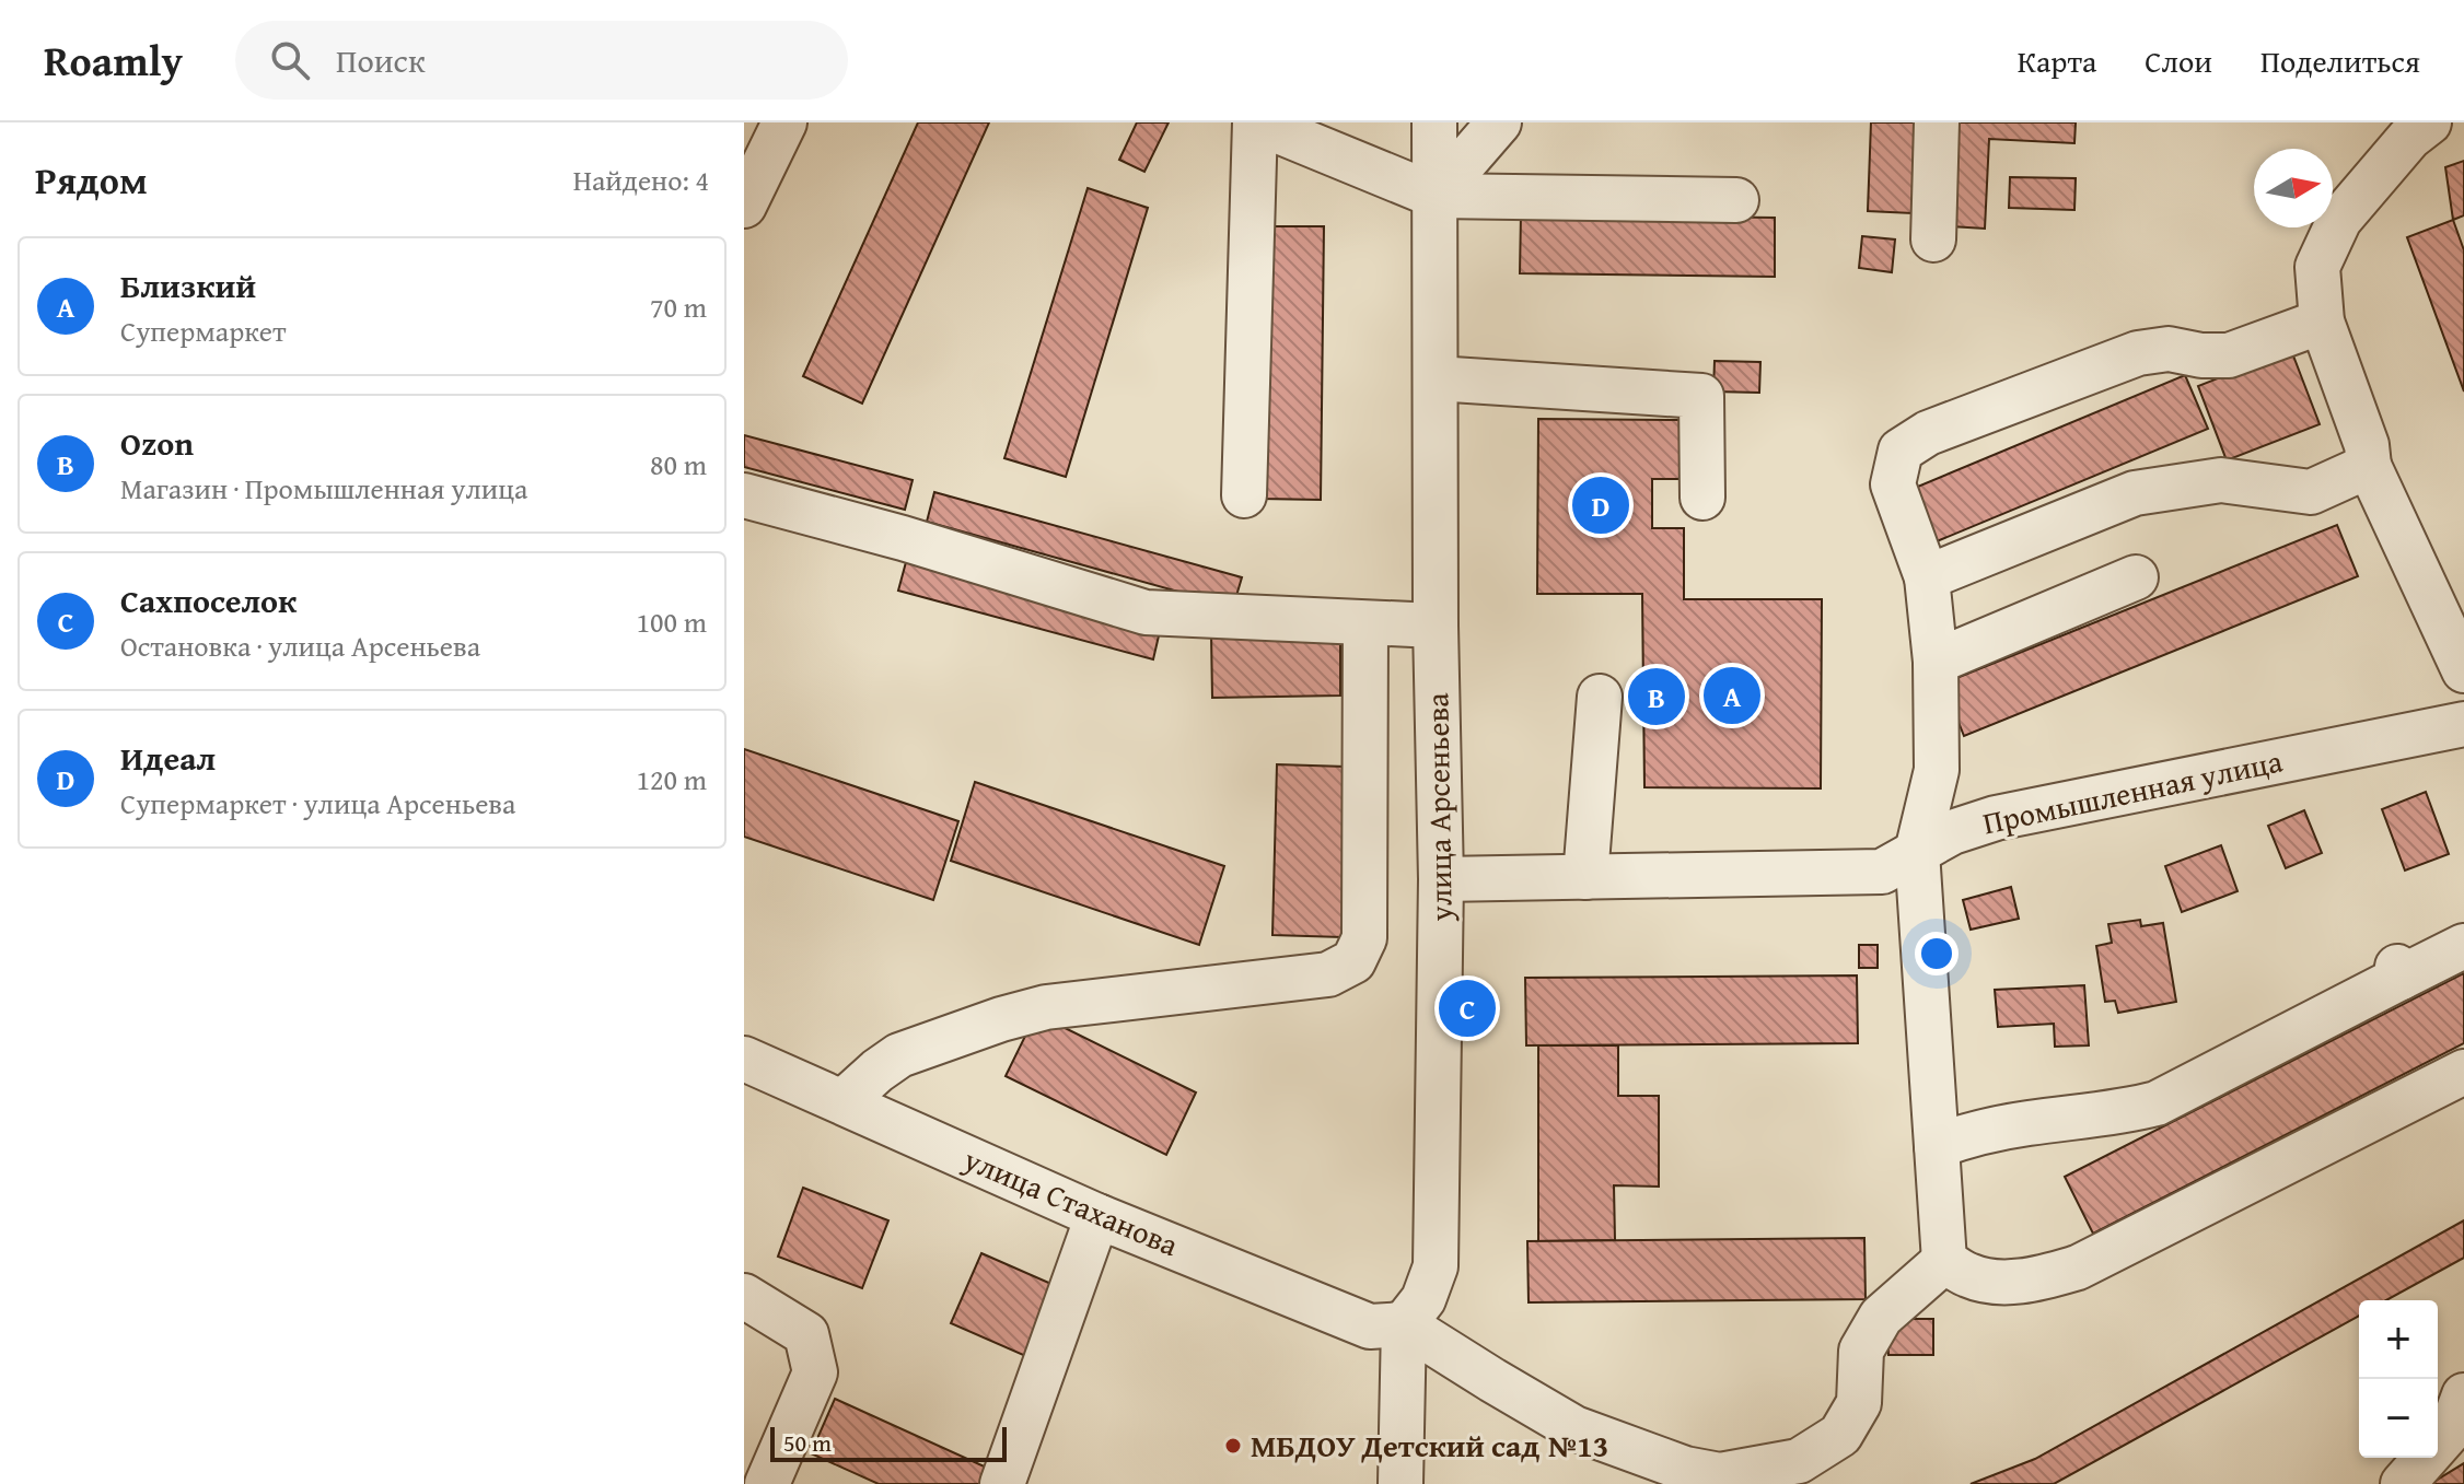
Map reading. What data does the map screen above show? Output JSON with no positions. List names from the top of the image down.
{
  "streets": {
    "street": ["Промышленная улица", "улица Арсеньева", "улица Стаханова"]
  },
  "crossings": [
    ["Промышленная улица", "улица Арсеньева"],
    ["улица Арсеньева", "улица Стаханова"]
  ],
  "places": ["МБДОУ Детский сад №13"],
  "scale_bar": "50 m",
  "north": "right",
  "page": {
    "header": "Roamly",
    "search": "Поиск",
    "nav": ["Карта", "Слои", "Поделиться"],
    "heading": ["Рядом", "Найдено: 4"],
    "list": [
      {
        "mark": "A",
        "name": "Близкий",
        "note": "Супермаркет",
        "value": "70 m"
      },
      {
        "mark": "B",
        "name": "Ozon",
        "note": "Магазин · Промышленная улица",
        "value": "80 m"
      },
      {
        "mark": "C",
        "name": "Сахпоселок",
        "note": "Остановка · улица Арсеньева",
        "value": "100 m"
      },
      {
        "mark": "D",
        "name": "Идеал",
        "note": "Супермаркет · улица Арсеньева",
        "value": "120 m"
      }
    ],
    "pins": [
      "D",
      "A",
      "B",
      "C"
    ],
    "map_buttons": ["+", "−"],
    "scale": "50 m"
  }
}
